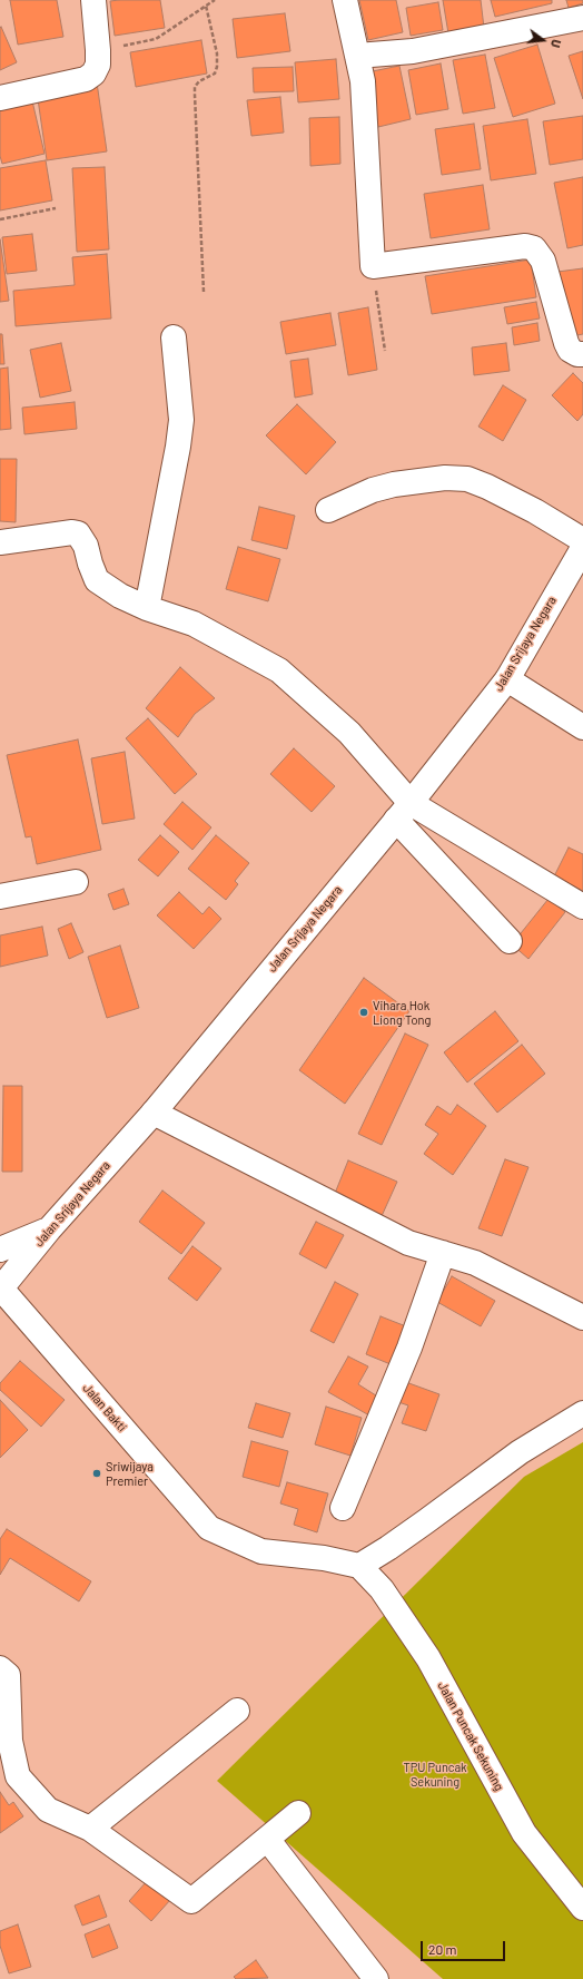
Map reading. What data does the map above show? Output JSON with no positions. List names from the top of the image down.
{
  "streets": {
    "street": ["Jalan Srijaya Negara", "Jalan Bakti", "Jalan Puncak Sekuning"]
  },
  "crossings": [
    ["Jalan Srijaya Negara", "Jalan Bakti"],
    ["Jalan Bakti", "Jalan Puncak Sekuning"]
  ],
  "parks": ["TPU Puncak Sekuning"],
  "places": ["Vihara Hok Liong Tong", "Sriwijaya Premier"],
  "scale_bar": "20 m",
  "north": "right"
}
